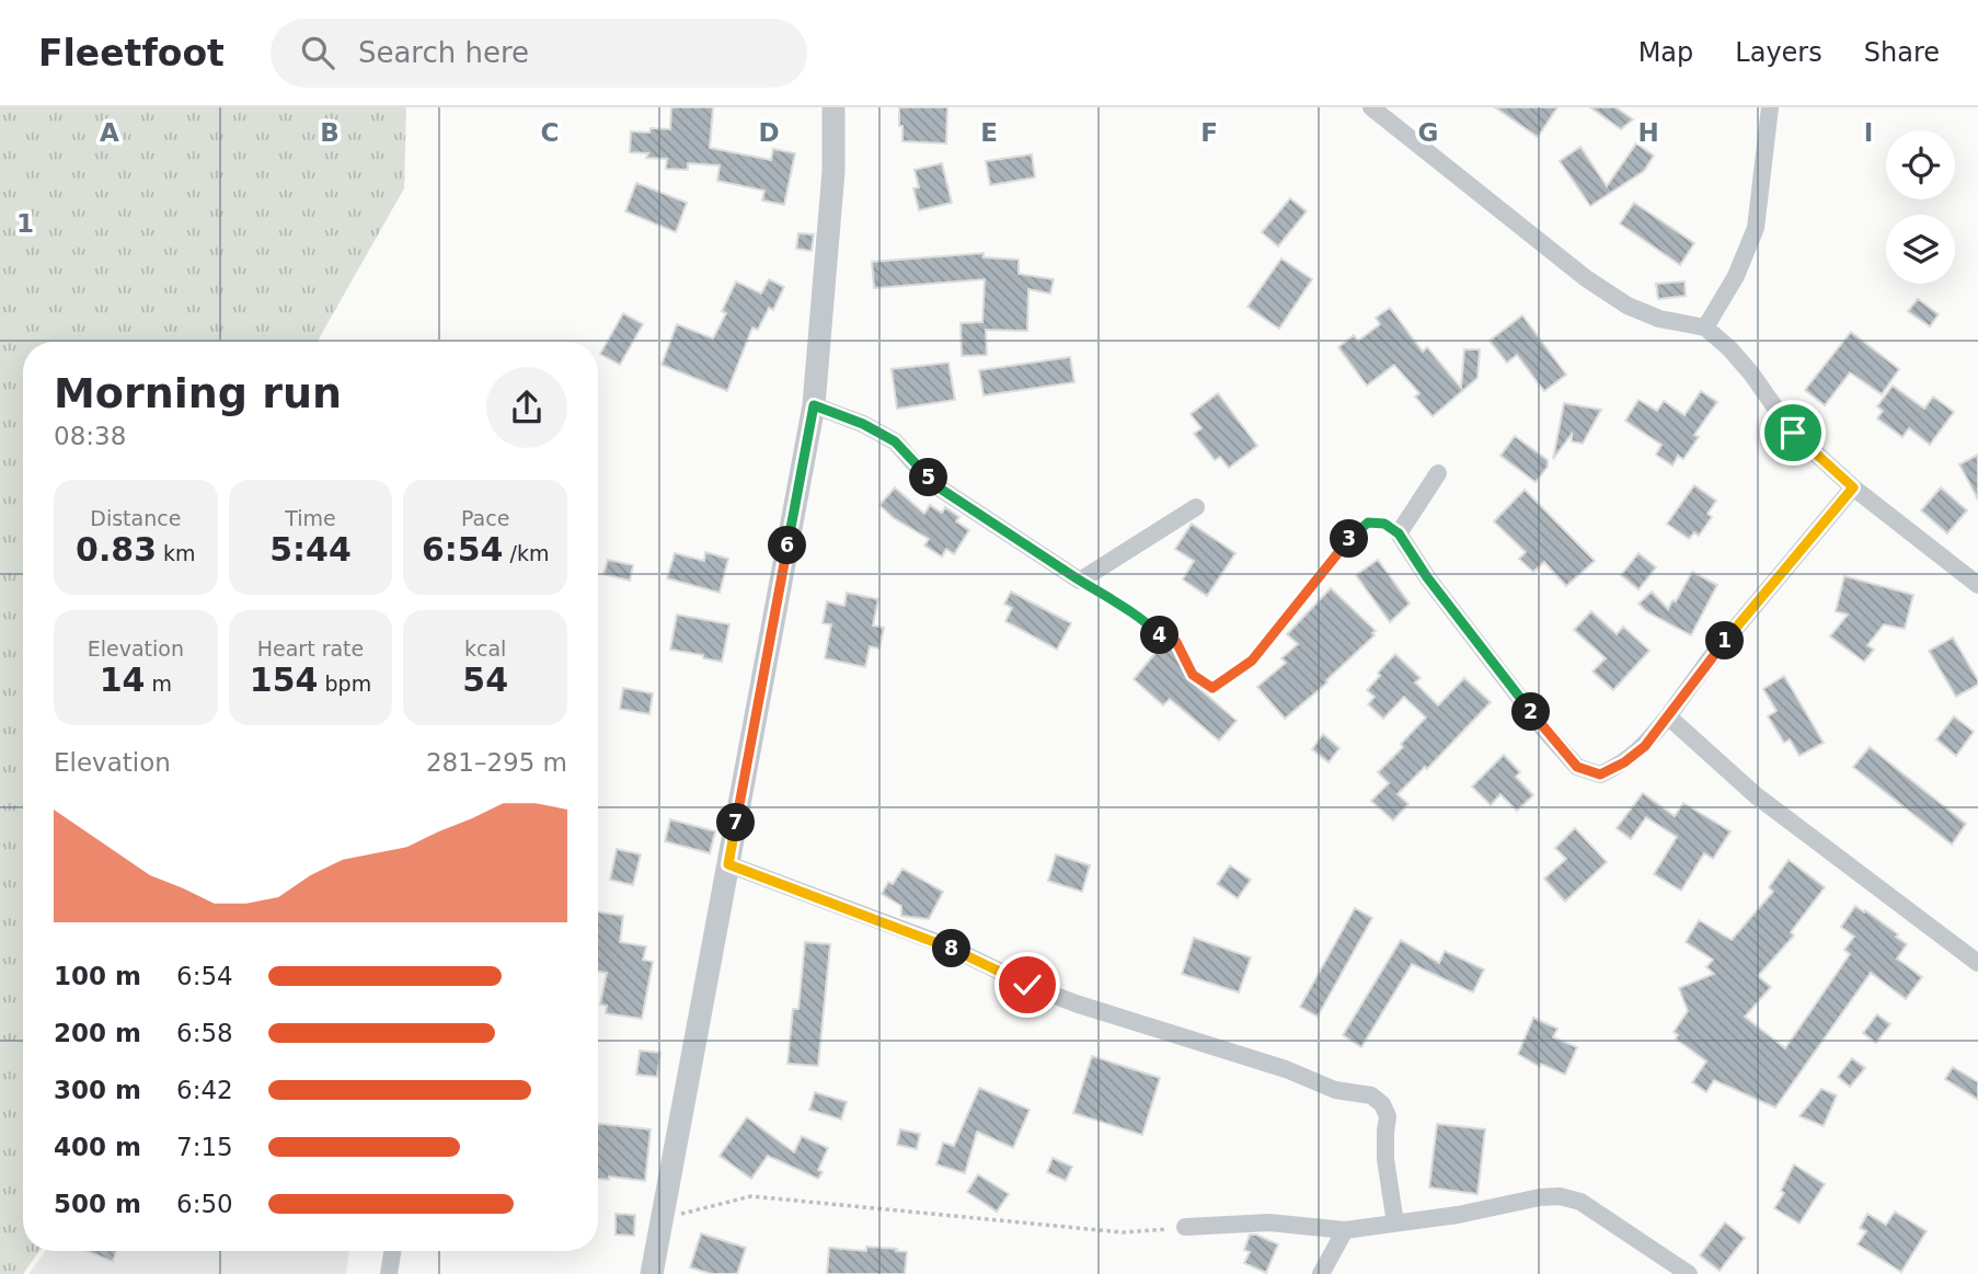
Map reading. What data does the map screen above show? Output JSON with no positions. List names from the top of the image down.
{
  "page": {
    "header": "Fleetfoot",
    "search": "Search here",
    "nav": ["Map", "Layers", "Share"],
    "heading": ["Morning run", "08:38"],
    "pins": [
      "5",
      "3",
      "6",
      "4",
      "1",
      "2",
      "7",
      "8"
    ],
    "stats": [
      ["Distance", "0.83 km"],
      ["Time", "5:44"],
      ["Pace", "6:54 /km"],
      ["Elevation", "14 m"],
      ["Heart rate", "154 bpm"],
      ["kcal", "54"]
    ],
    "chart": ["Elevation", "281–295 m"],
    "list": [
      {
        "name": "100 m",
        "note": "6:54"
      },
      {
        "name": "200 m",
        "note": "6:58"
      },
      {
        "name": "300 m",
        "note": "6:42"
      },
      {
        "name": "400 m",
        "note": "7:15"
      },
      {
        "name": "500 m",
        "note": "6:50"
      }
    ]
  },
  "grid": {
    "columns": [
      "A",
      "B",
      "C",
      "D",
      "E",
      "F",
      "G",
      "H",
      "I"
    ],
    "rows": ["1"]
  }
}
